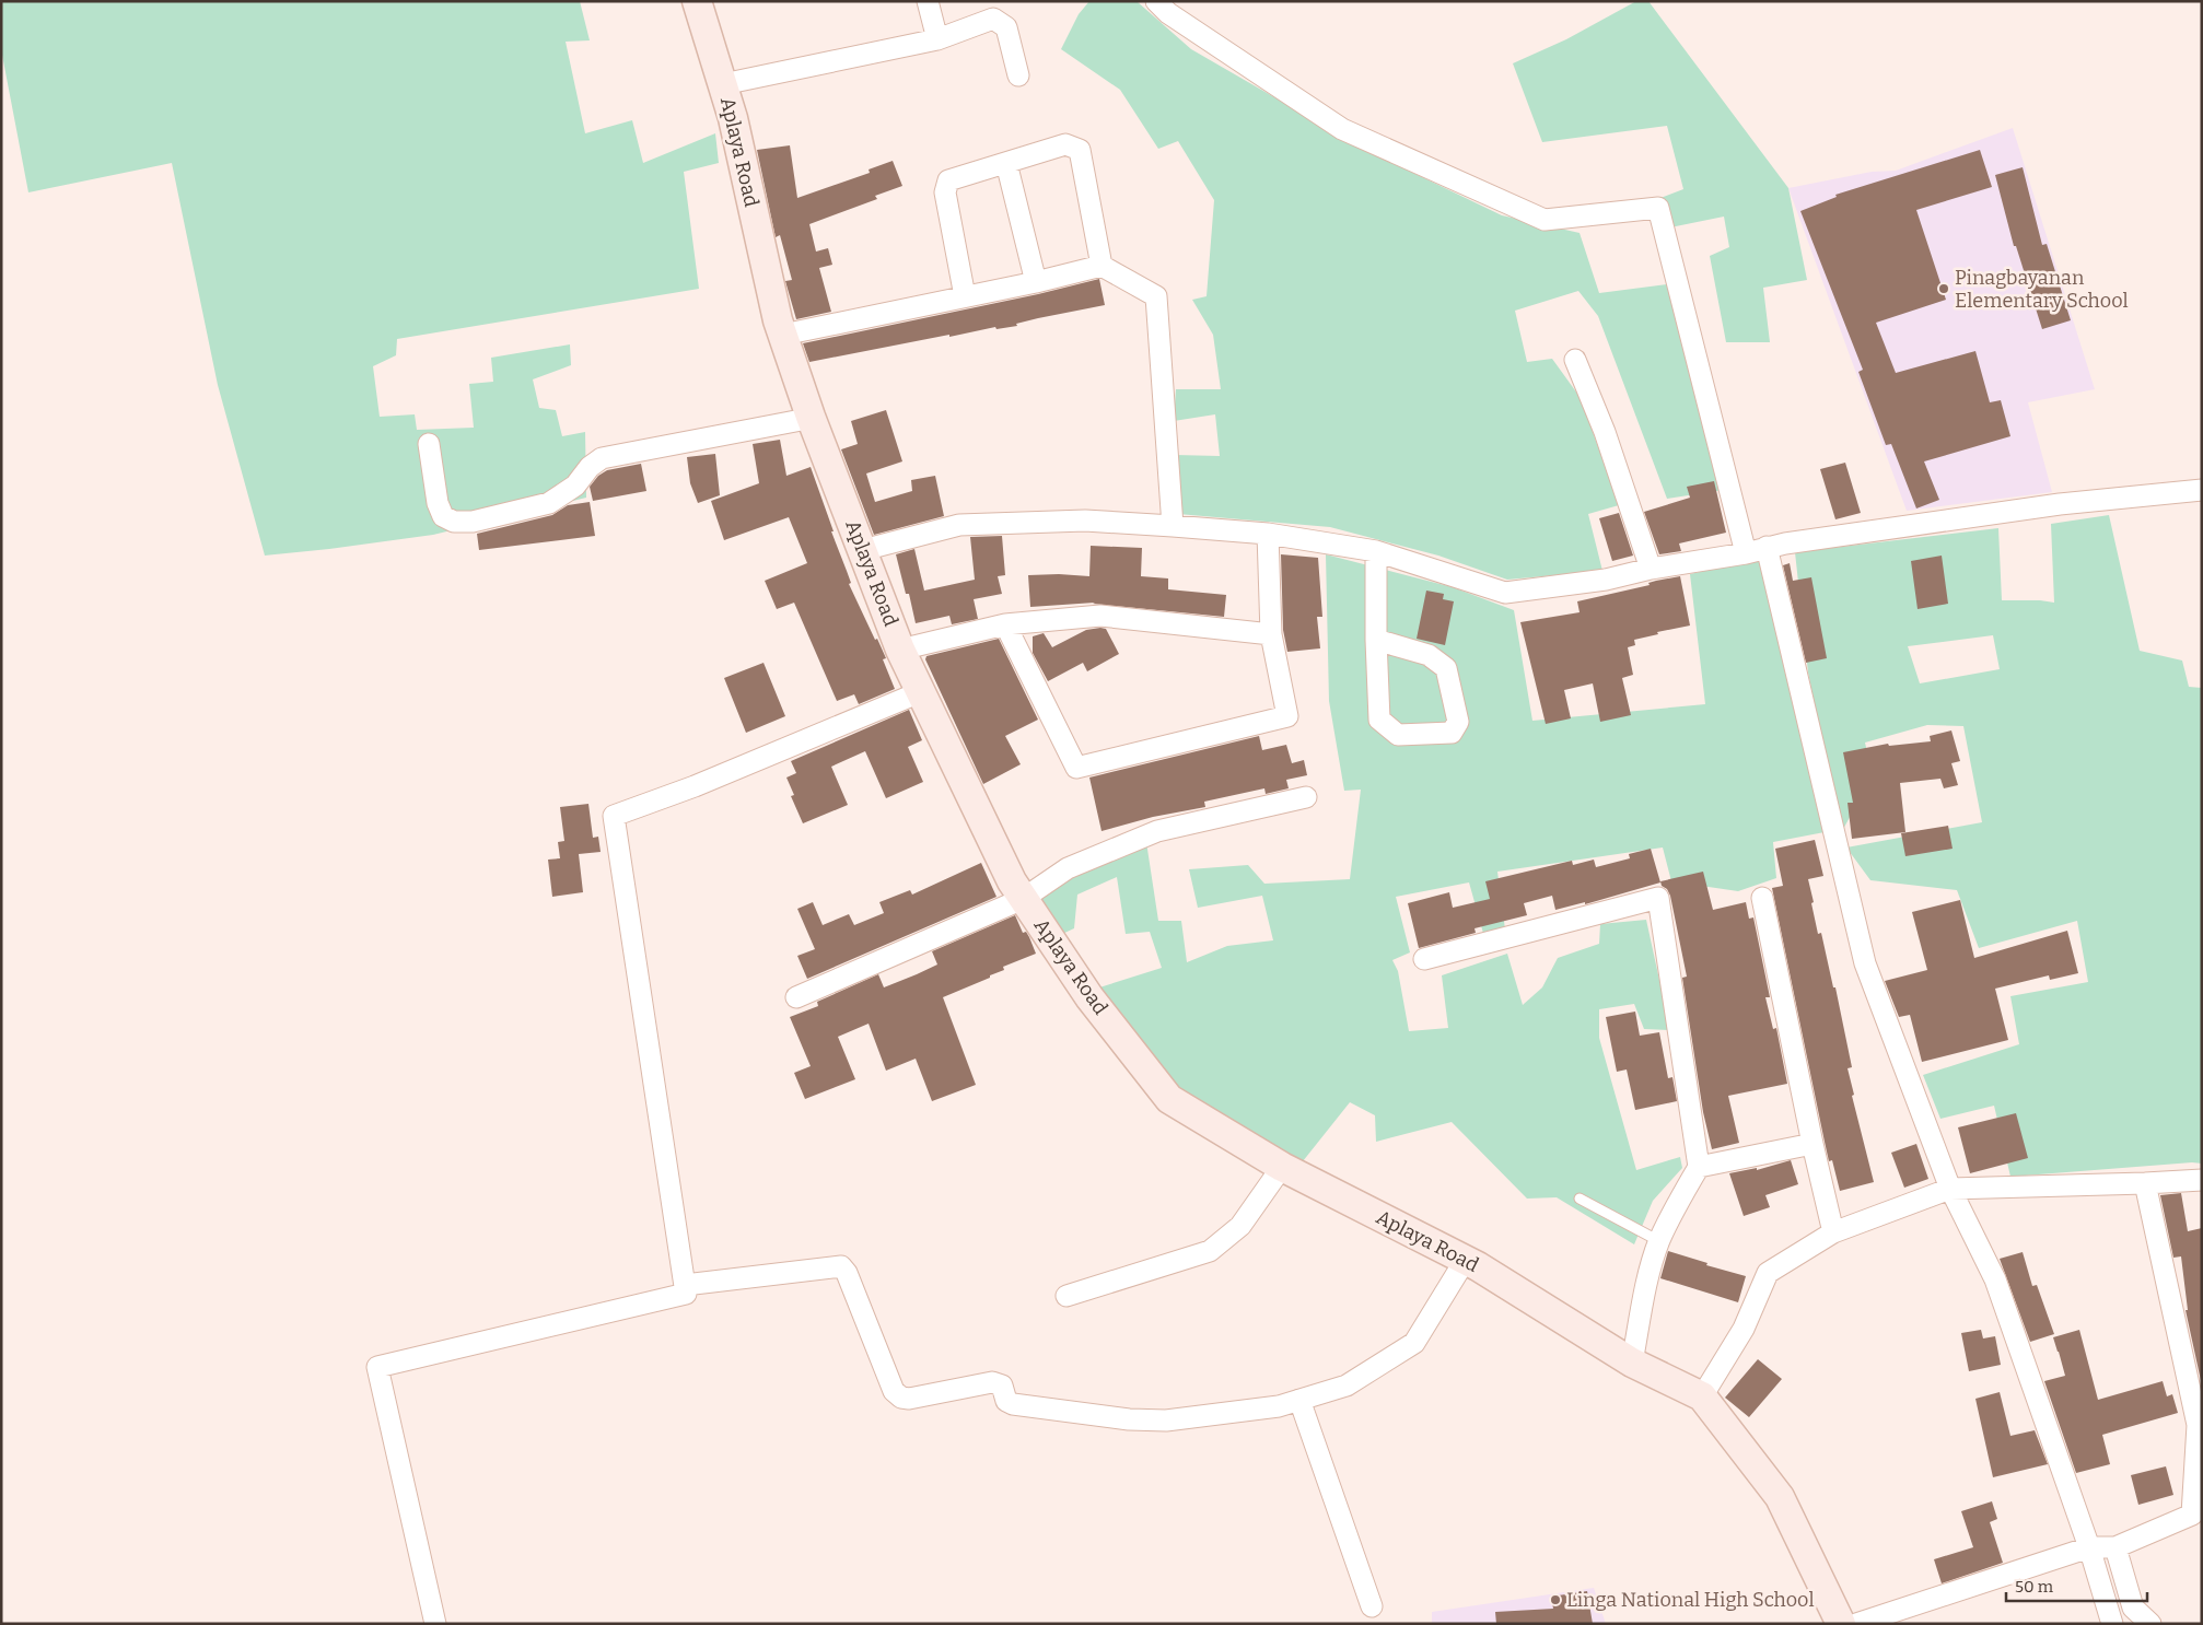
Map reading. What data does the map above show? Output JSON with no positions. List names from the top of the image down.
{
  "streets": {
    "street": ["Aplaya Road"]
  },
  "places": ["Pinagbayanan Elementary School", "Linga National High School"],
  "scale_bar": "50 m"
}
